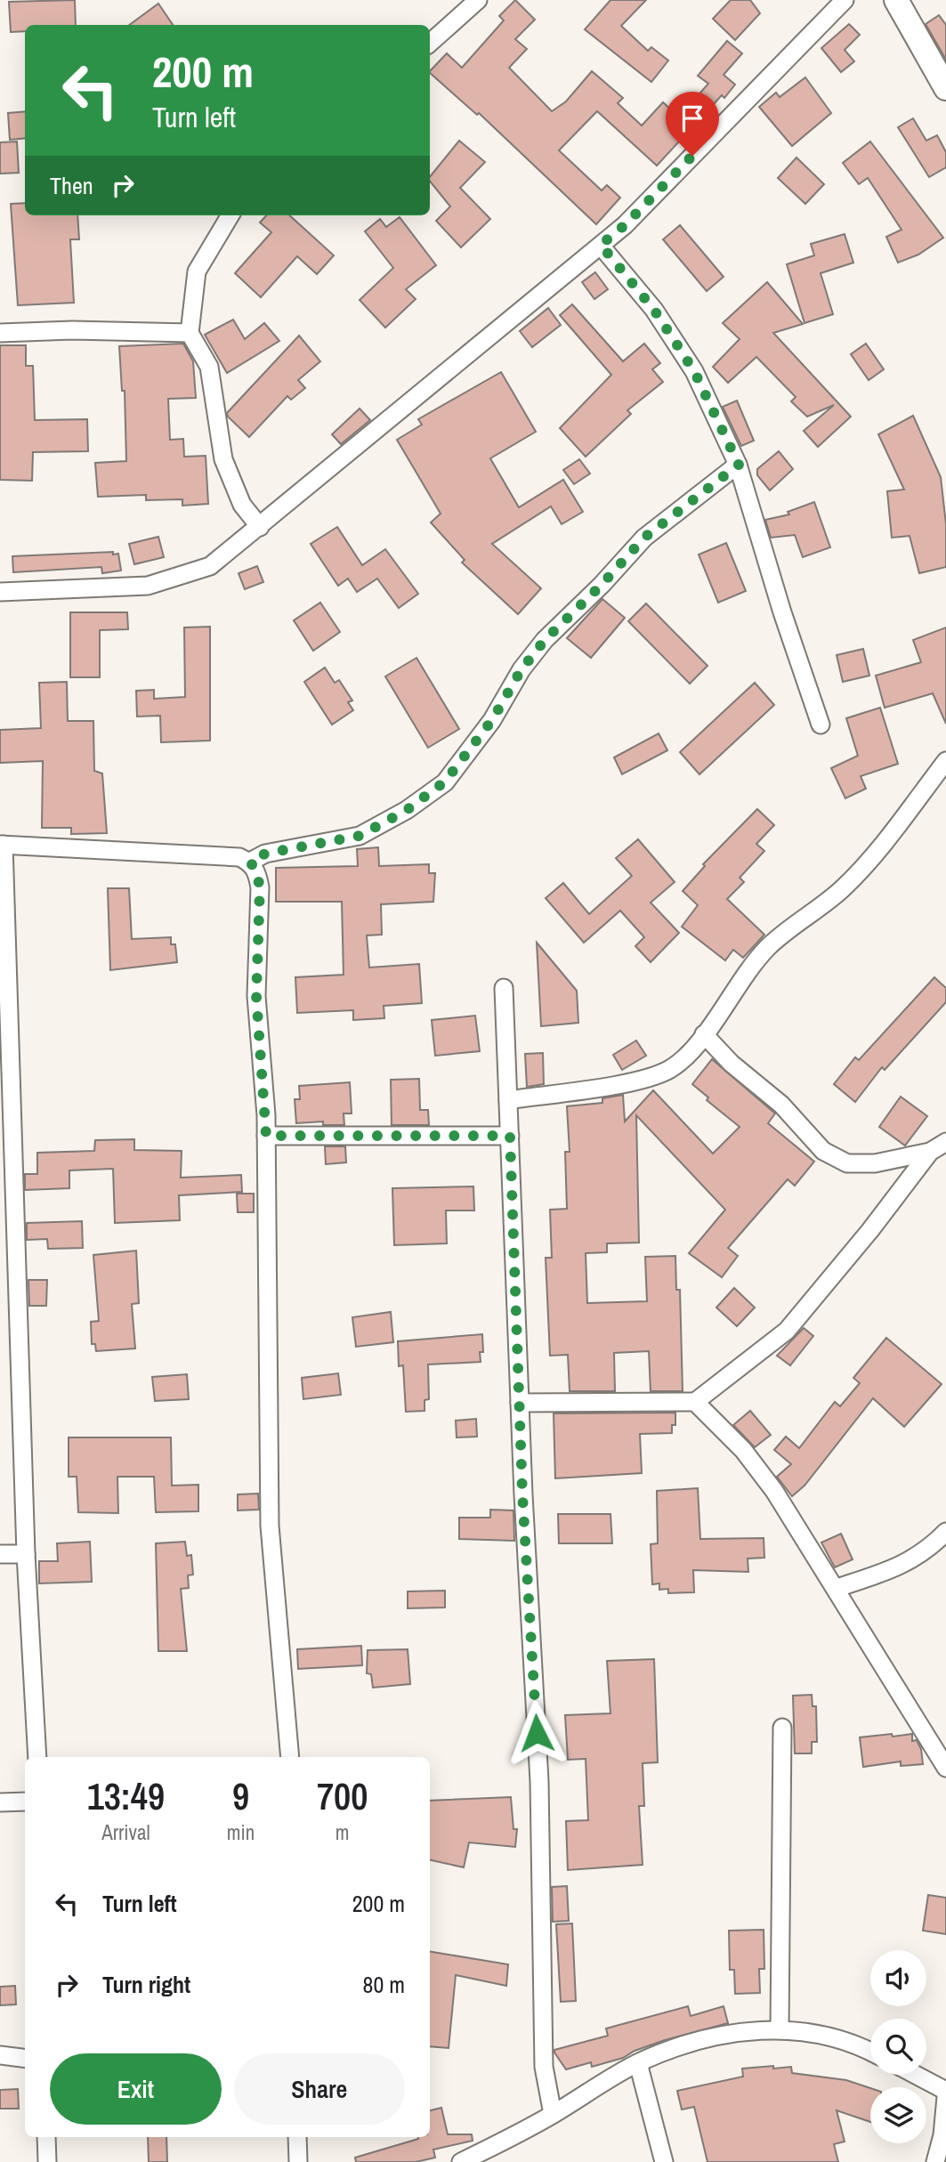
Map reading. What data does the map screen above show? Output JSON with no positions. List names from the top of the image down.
{
  "page": {
    "turn": ["200 m", "Turn left"],
    "then": "Then",
    "eta": [
      "13:49",
      "Arrival",
      "9",
      "min",
      "700",
      "m"
    ],
    "list": [
      {
        "name": "Turn left",
        "value": "200 m"
      },
      {
        "name": "Turn right",
        "value": "80 m"
      }
    ],
    "buttons": ["Exit", "Share"]
  }
}
